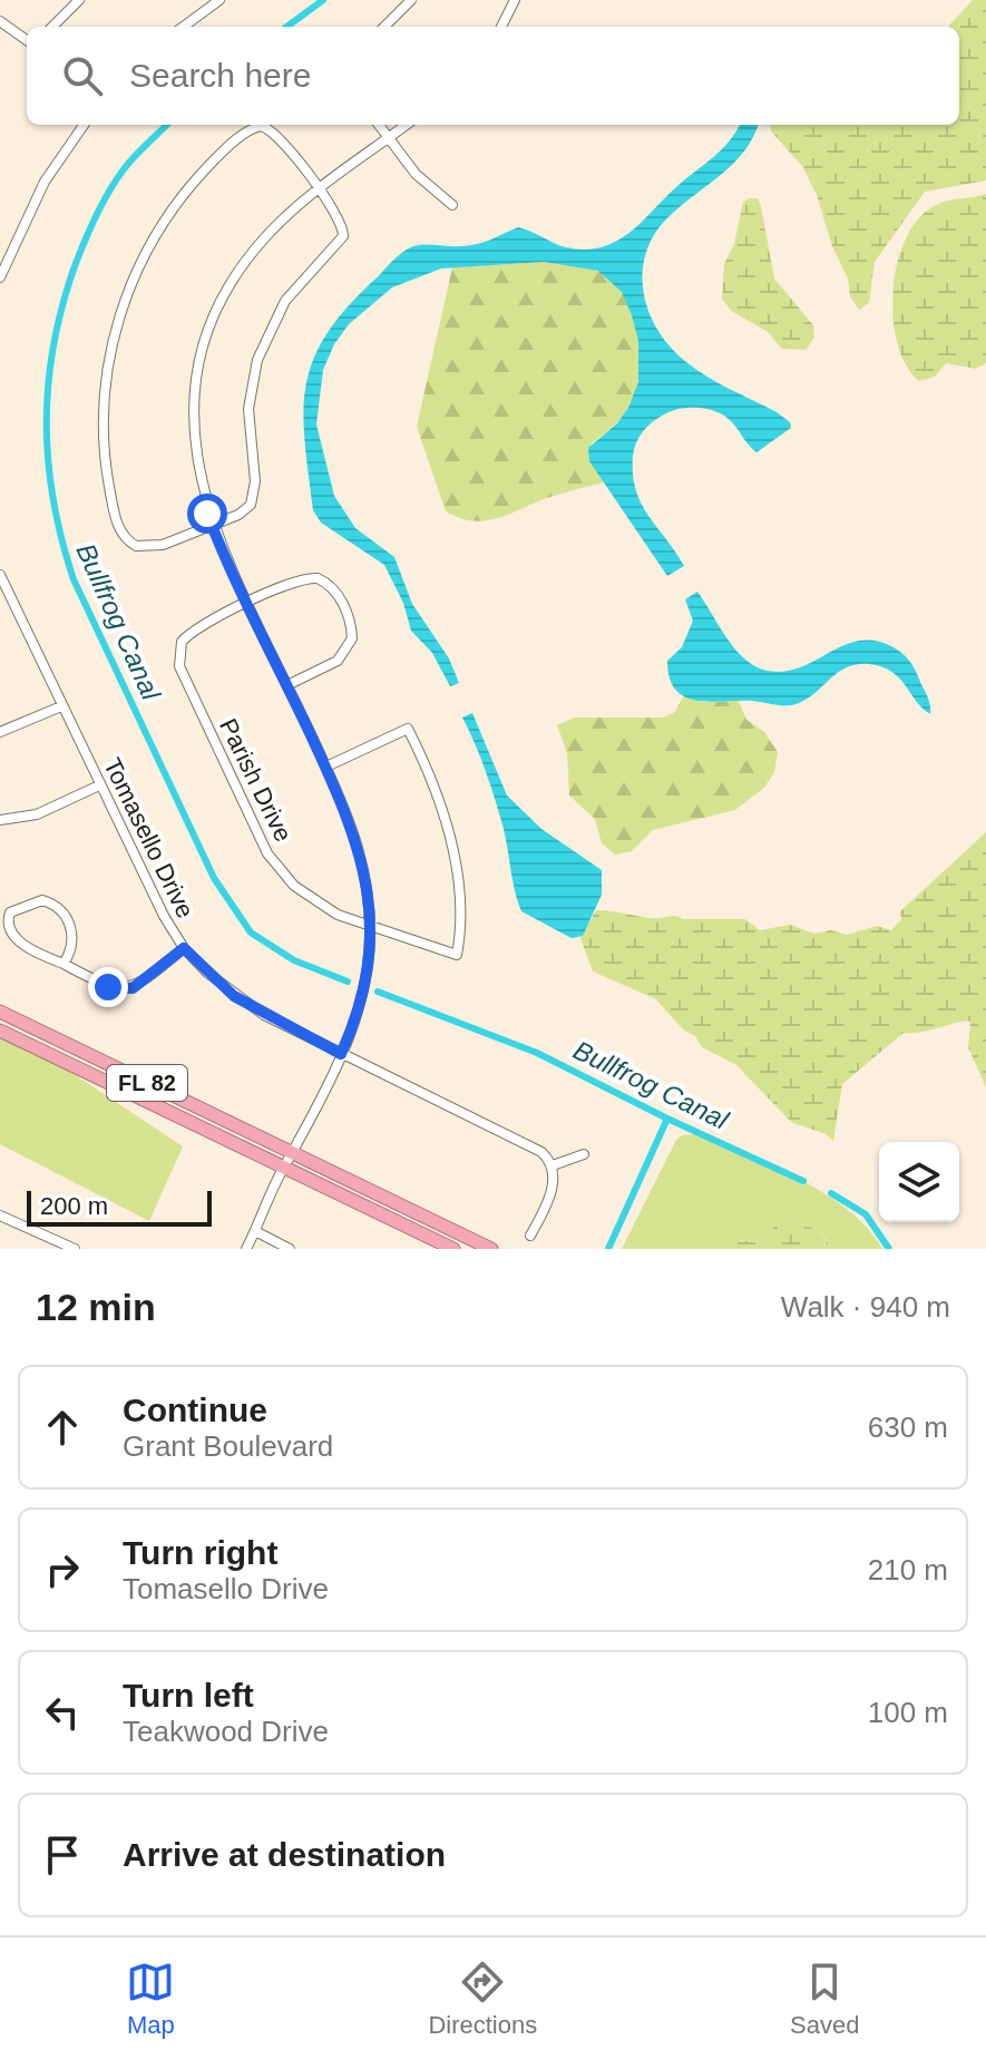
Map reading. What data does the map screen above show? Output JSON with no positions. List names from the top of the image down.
{
  "streets": {
    "highway": ["FL 82"],
    "street": ["Parish Drive", "Tomasello Drive"]
  },
  "water": ["Bullfrog Canal"],
  "scale_bar": "200 m",
  "page": {
    "search": "Search here",
    "scale": "200 m",
    "heading": ["12 min", "Walk · 940 m"],
    "list": [
      ["Continue", "Grant Boulevard", "630 m"],
      ["Turn right", "Tomasello Drive", "210 m"],
      ["Turn left", "Teakwood Drive", "100 m"],
      "Arrive at destination"
    ],
    "nav": ["Map", "Directions", "Saved"]
  }
}
